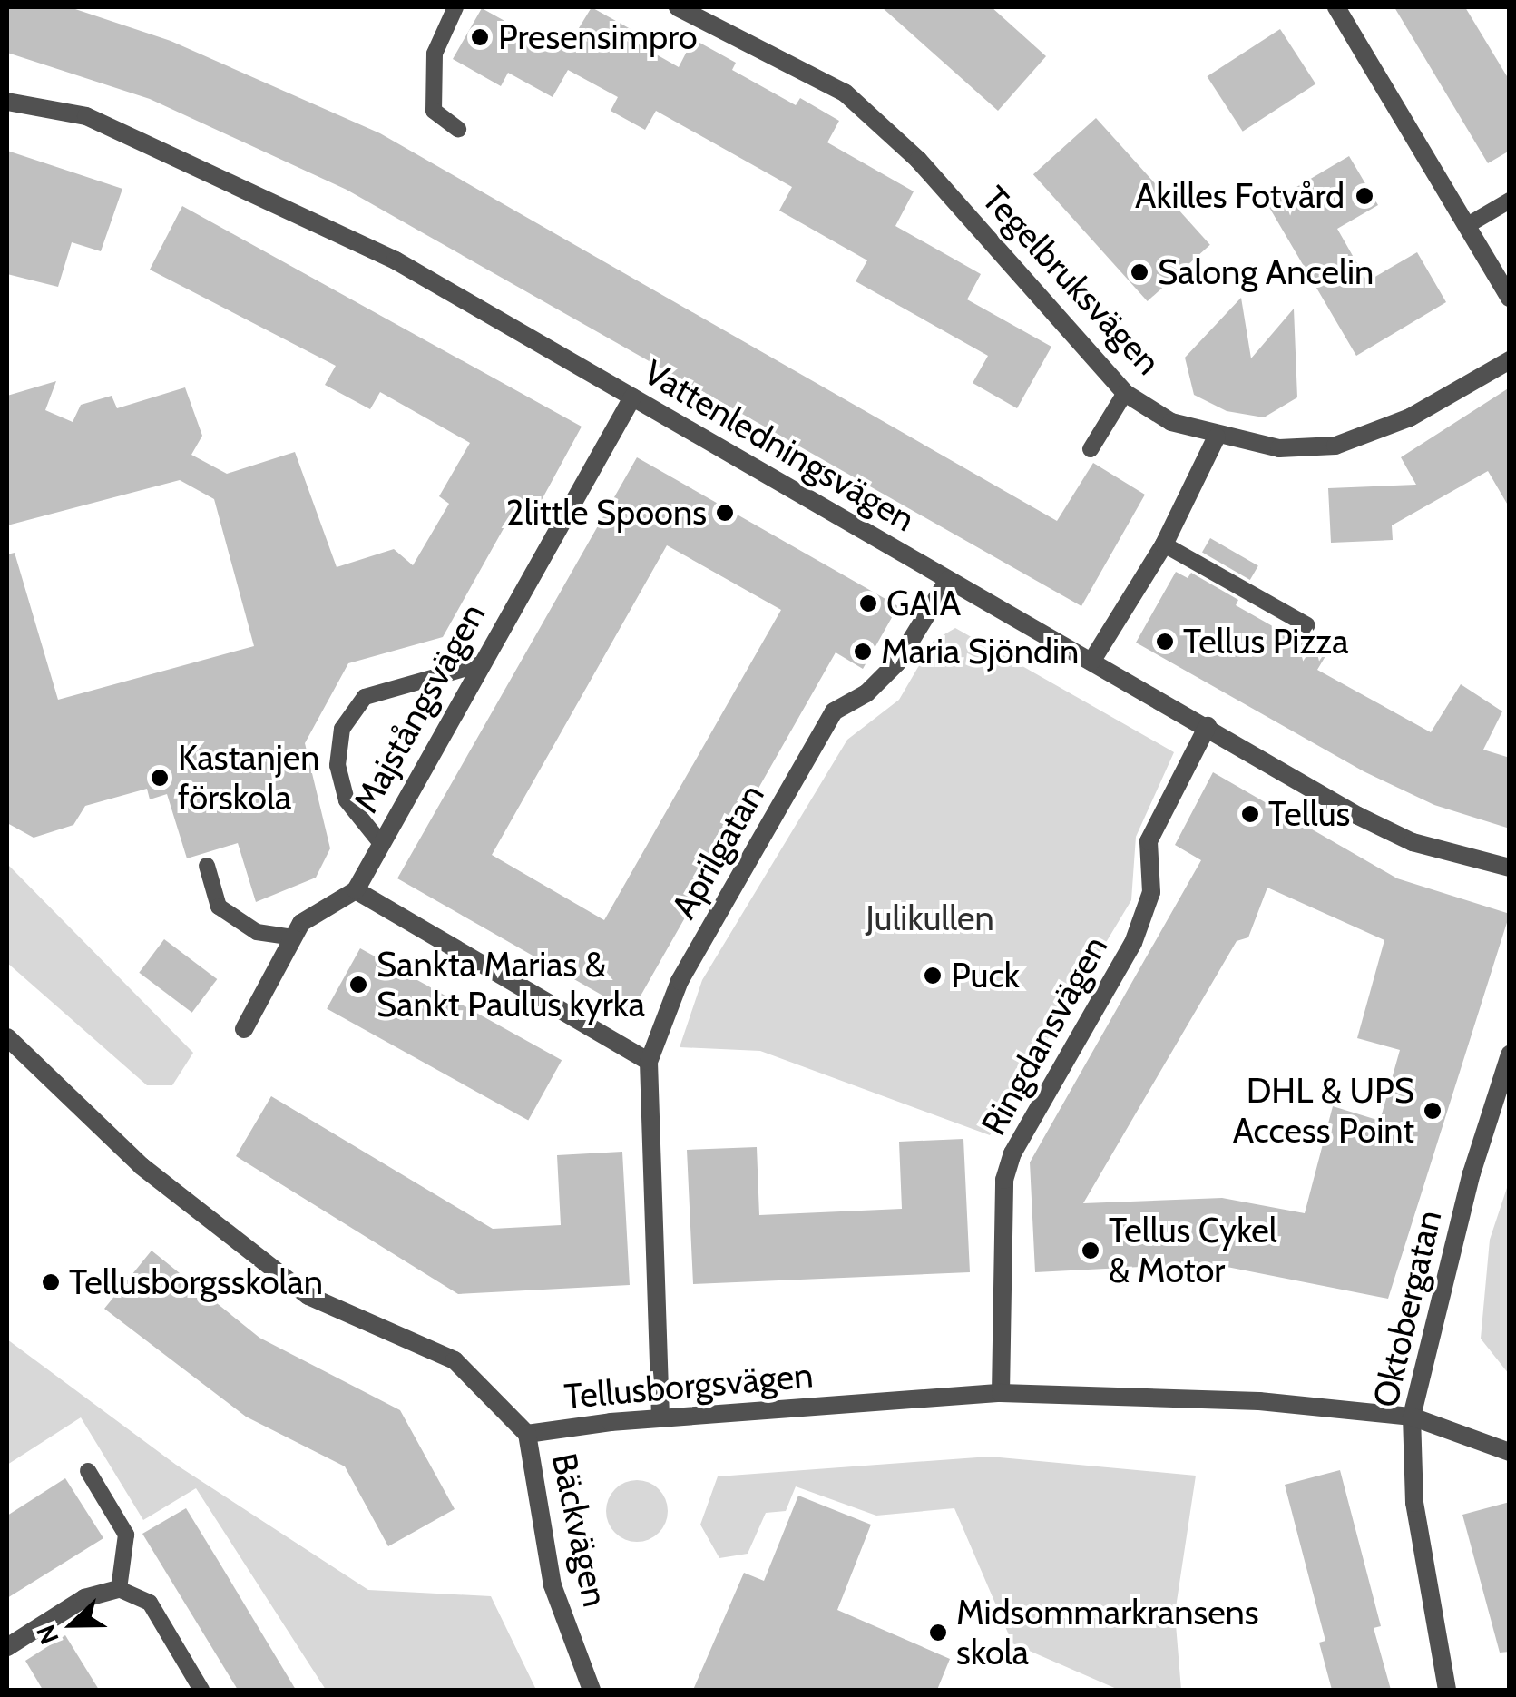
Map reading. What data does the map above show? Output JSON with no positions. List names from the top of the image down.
{
  "streets": {
    "street": [
      "Tegelbruksvägen",
      "Vattenledningsvägen",
      "Majstångsvägen",
      "Aprilgatan",
      "Ringdansvägen",
      "Oktobergatan",
      "Tellusborgsvägen",
      "Bäckvägen"
    ]
  },
  "crossings": [
    ["Vattenledningsvägen", "Majstångsvägen"],
    ["Vattenledningsvägen", "Aprilgatan"],
    ["Vattenledningsvägen", "Ringdansvägen"],
    ["Aprilgatan", "Tellusborgsvägen"],
    ["Ringdansvägen", "Tellusborgsvägen"],
    ["Oktobergatan", "Tellusborgsvägen"],
    ["Tellusborgsvägen", "Bäckvägen"]
  ],
  "parks": ["Julikullen"],
  "places": [
    "Presensimpro",
    "Akilles Fotvård",
    "Salong Ancelin",
    "2little Spoons",
    "GAIA",
    "Tellus Pizza",
    "Maria Sjöndin",
    "Kastanjen förskola",
    "Tellus",
    "Puck",
    "Sankta Marias & Sankt Paulus kyrka",
    "DHL & UPS Access Point",
    "Tellus Cykel & Motor",
    "Tellusborgsskolan",
    "Midsommarkransens skola"
  ],
  "north": "left"
}
